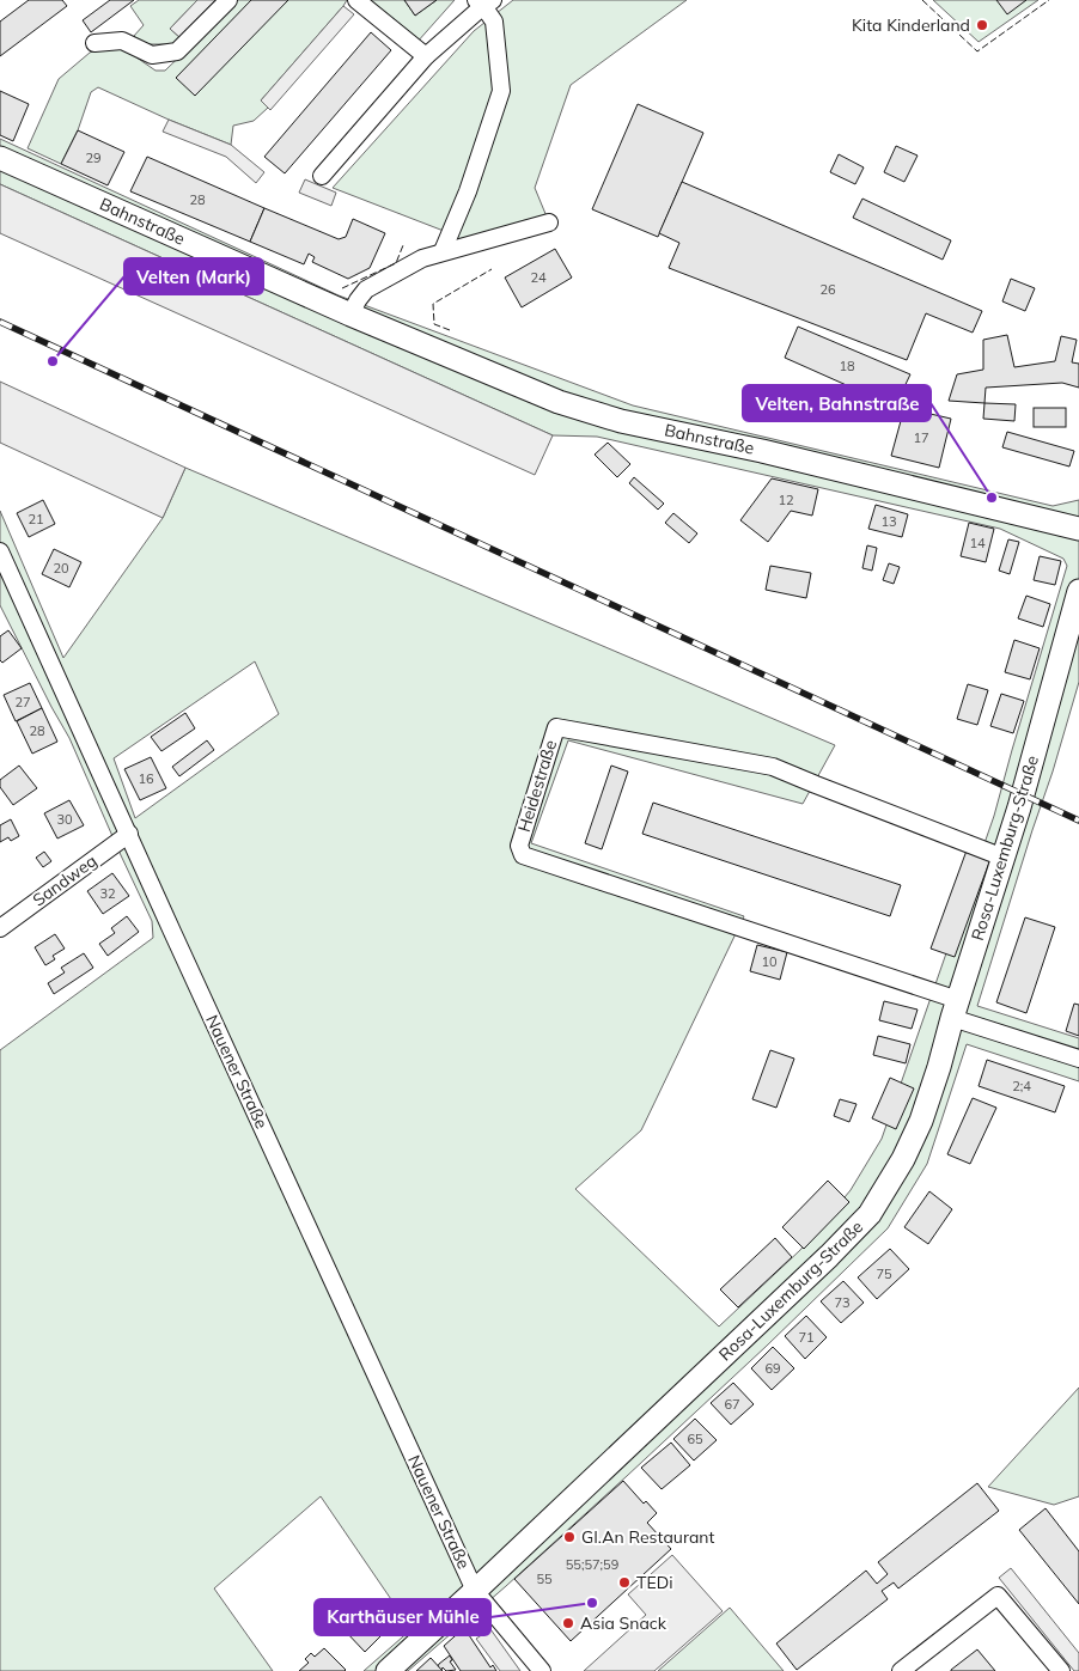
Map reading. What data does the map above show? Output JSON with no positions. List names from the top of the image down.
{
  "streets": {
    "main road": ["Bahnstraße", "Rosa-Luxemburg-Straße"],
    "street": ["Heidestraße", "Sandweg", "Nauener Straße"]
  },
  "crossings": [
    ["Heidestraße", "Rosa-Luxemburg-Straße"],
    ["Rosa-Luxemburg-Straße", "Nauener Straße"],
    ["Sandweg", "Nauener Straße"]
  ],
  "places": [
    "Kita Kinderland",
    "Velten (Mark)",
    "Velten, Bahnstraße",
    "GI.An Restaurant",
    "TEDi",
    "Karthäuser Mühle",
    "Asia Snack"
  ],
  "house_numbers": [
    "29",
    "28",
    "24",
    "26",
    "18",
    "17",
    "12",
    "21",
    "13",
    "14",
    "20",
    "27",
    "28",
    "16",
    "30",
    "32",
    "10",
    "2;4",
    "75",
    "73",
    "71",
    "69",
    "67",
    "65",
    "55;57;59",
    "55"
  ]
}
